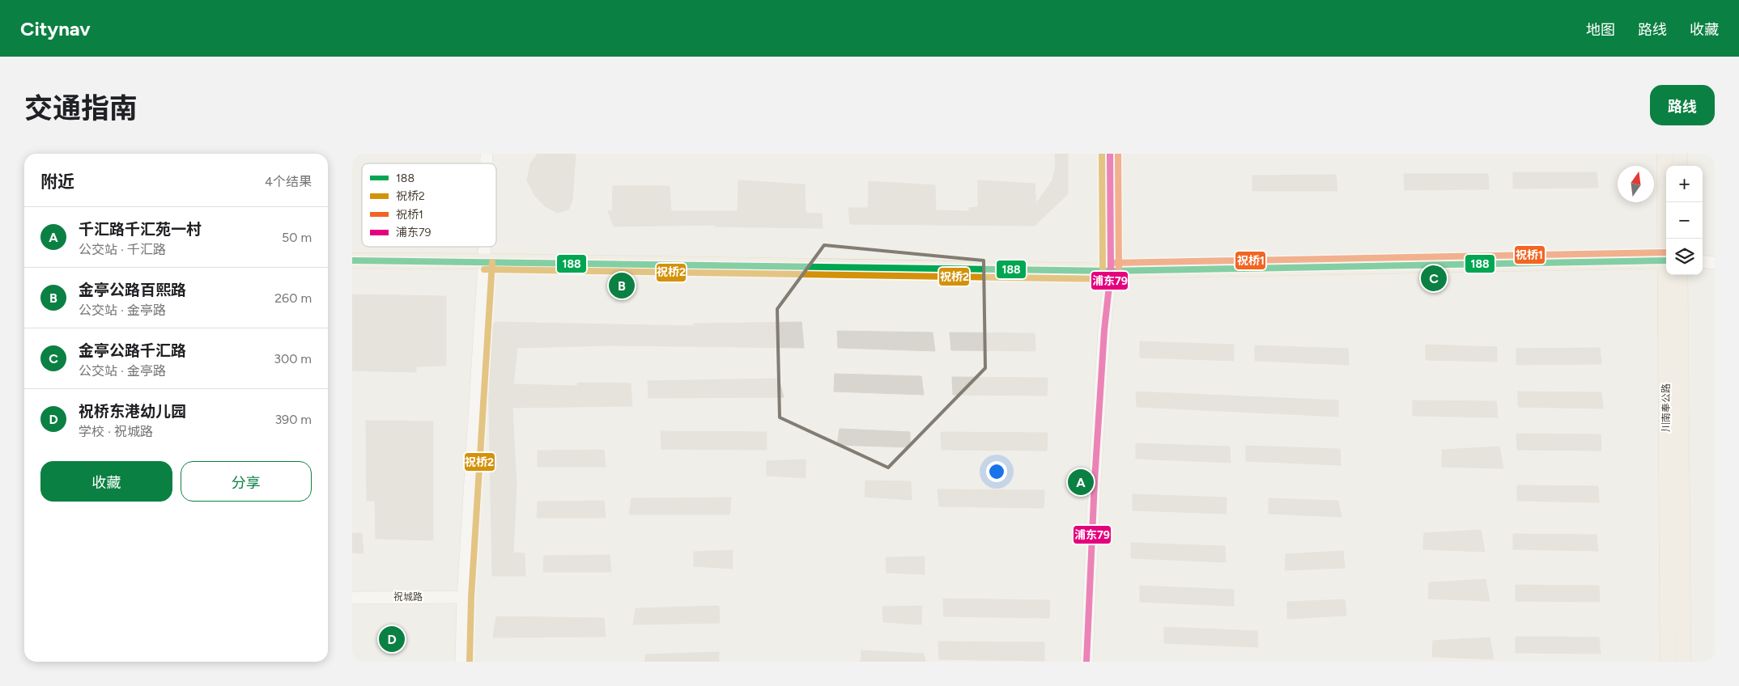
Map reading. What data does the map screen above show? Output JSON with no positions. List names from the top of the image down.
{
  "streets": {
    "main road": ["川南奉公路"],
    "street": ["祝城路"]
  },
  "lines": [
    "transit line 祝桥2",
    "transit line 祝桥1",
    "transit line 浦东79",
    "transit line 188"
  ],
  "legend": [
    "188",
    "祝桥2",
    "祝桥1",
    "浦东79"
  ],
  "north": "top",
  "page": {
    "header": "Citynav",
    "nav": ["地图", "路线", "收藏"],
    "title": "交通指南",
    "buttons": [
      "路线",
      ["收藏", "分享"]
    ],
    "heading": ["附近", "4个结果"],
    "map_buttons": ["+", "−"],
    "list": [
      {
        "mark": "A",
        "name": "千汇路千汇苑一村",
        "note": "公交站 · 千汇路",
        "value": "50 m"
      },
      {
        "mark": "B",
        "name": "金亭公路百熙路",
        "note": "公交站 · 金亭路",
        "value": "260 m"
      },
      {
        "mark": "C",
        "name": "金亭公路千汇路",
        "note": "公交站 · 金亭路",
        "value": "300 m"
      },
      {
        "mark": "D",
        "name": "祝桥东港幼儿园",
        "note": "学校 · 祝城路",
        "value": "390 m"
      }
    ],
    "pins": [
      "C",
      "B",
      "A",
      "D"
    ]
  }
}
